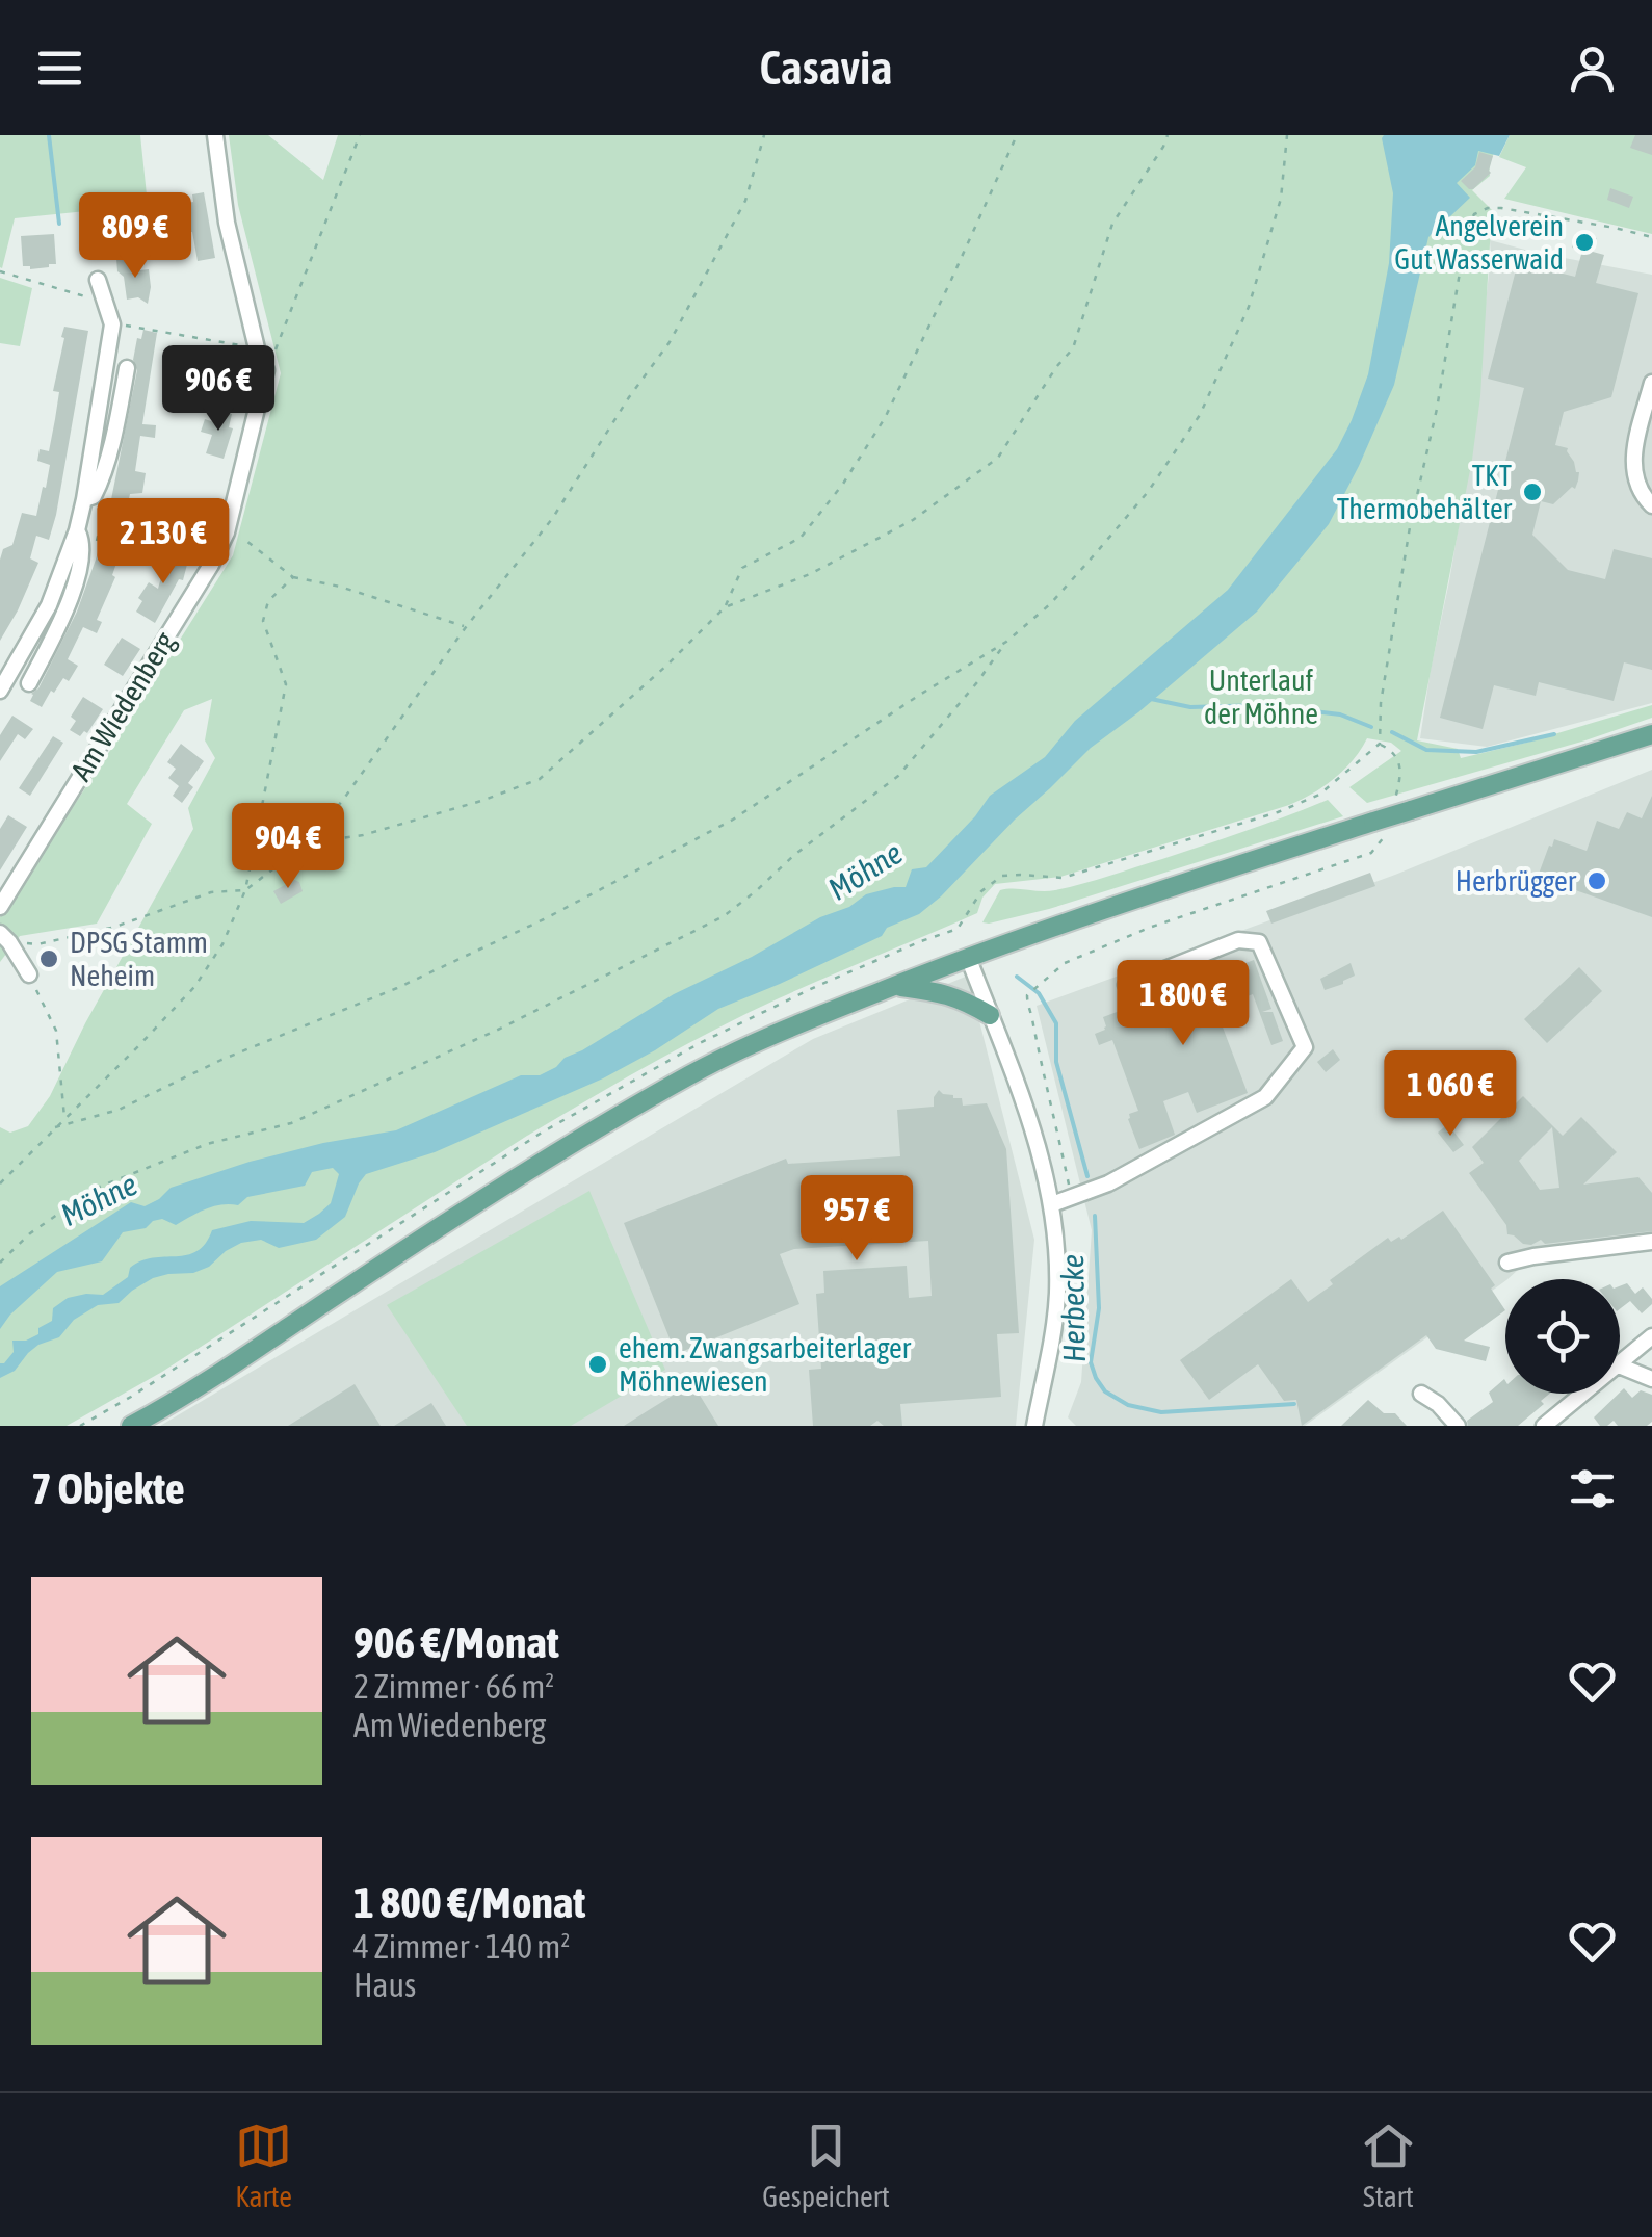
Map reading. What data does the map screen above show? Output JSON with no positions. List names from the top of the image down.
{
  "streets": {
    "street": ["Am Wiedenberg"]
  },
  "water": ["Möhne", "Herbecke"],
  "parks": ["Unterlauf der Möhne"],
  "places": [
    "Angelverein Gut Wasserwaid",
    "TKT Thermobehälter",
    "Herbrügger",
    "DPSG Stamm Neheim",
    "ehem. Zwangsarbeiterlager Möhnewiesen"
  ],
  "page": {
    "header": "Casavia",
    "price": [
      "809 €",
      "906 €",
      "2 130 €",
      "904 €",
      "1 800 €",
      "1 060 €",
      "957 €"
    ],
    "heading": "7 Objekte",
    "list": [
      {
        "name": "906 €/Monat",
        "note": "2 Zimmer · 66 m² · Am Wiedenberg"
      },
      {
        "name": "1 800 €/Monat",
        "note": "4 Zimmer · 140 m² · Haus"
      }
    ],
    "tabs": ["Karte", "Gespeichert", "Start"]
  }
}
